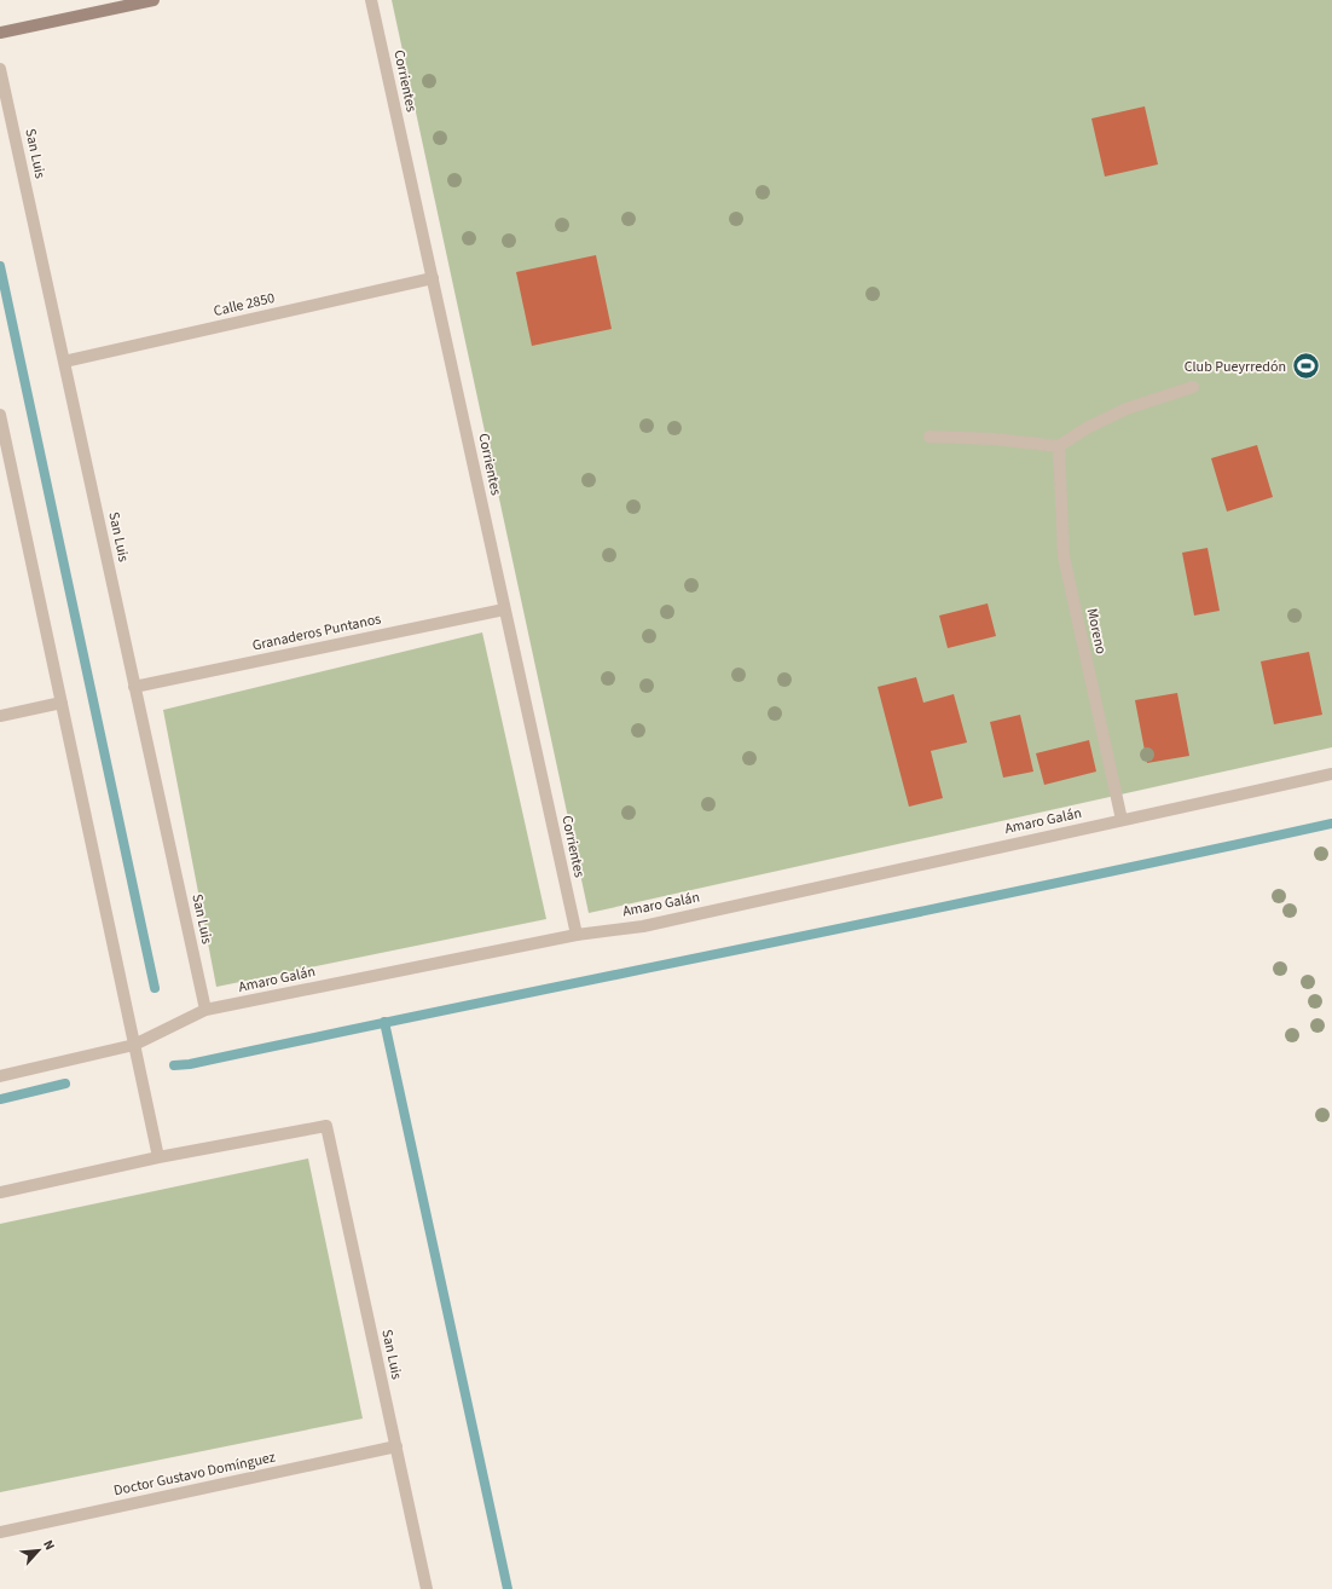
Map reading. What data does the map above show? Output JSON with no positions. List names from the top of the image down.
{
  "streets": {
    "street": [
      "Corrientes",
      "San Luis",
      "Calle 2850",
      "Moreno",
      "Granaderos Puntanos",
      "Amaro Galán",
      "Doctor Gustavo Domínguez"
    ]
  },
  "crossings": [
    ["Corrientes", "Calle 2850"],
    ["Corrientes", "Granaderos Puntanos"],
    ["Corrientes", "Amaro Galán"],
    ["San Luis", "Calle 2850"],
    ["San Luis", "Granaderos Puntanos"],
    ["San Luis", "Amaro Galán"],
    ["San Luis", "Doctor Gustavo Domínguez"],
    ["Moreno", "Amaro Galán"]
  ],
  "places": {
    "sports": ["Club Pueyrredón"]
  },
  "north": "top right"
}
